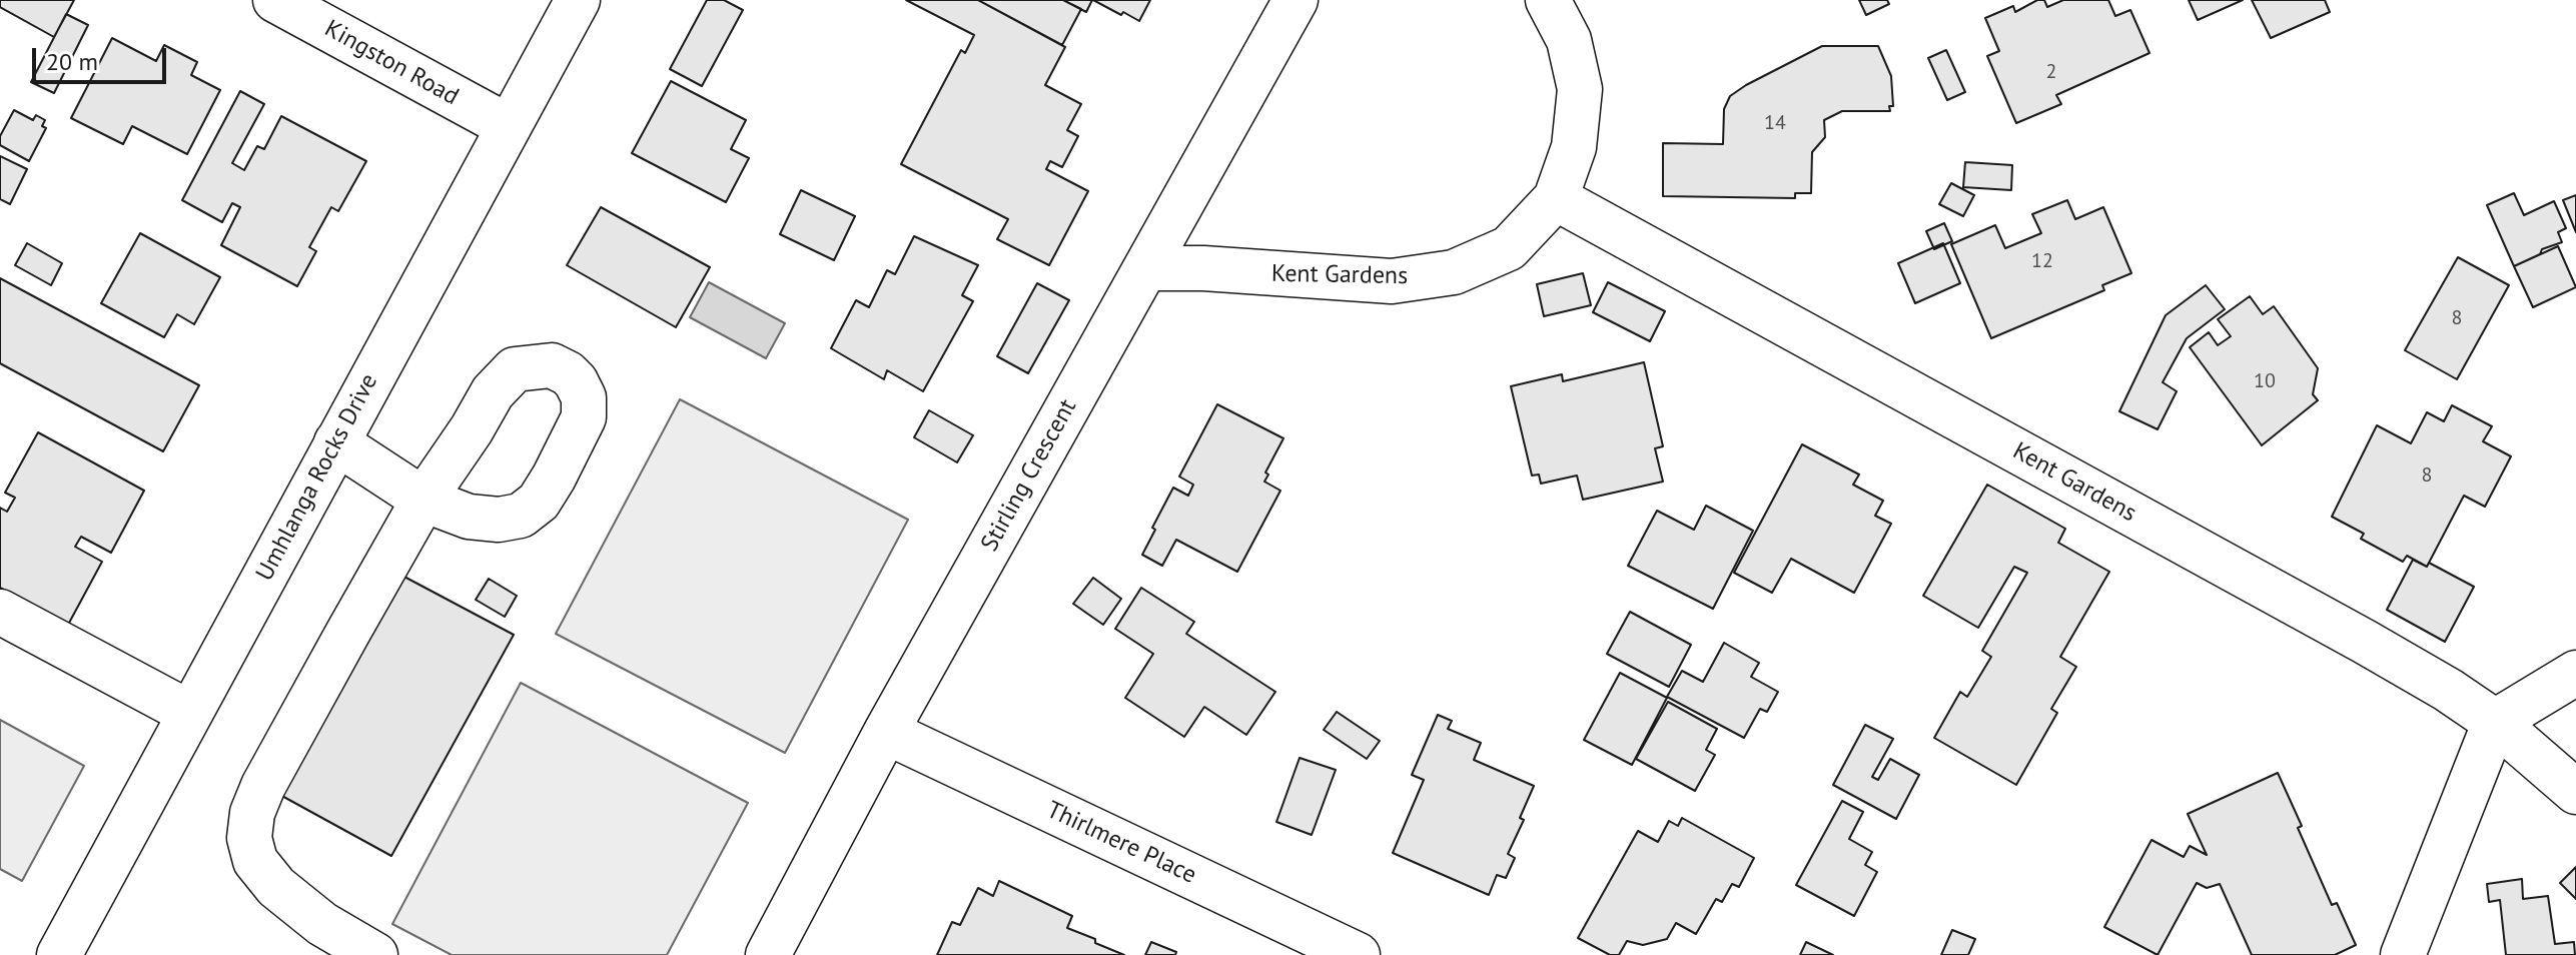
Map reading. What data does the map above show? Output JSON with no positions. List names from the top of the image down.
{
  "streets": {
    "street": [
      "Kingston Road",
      "Kent Gardens",
      "Stirling Crescent",
      "Umhlanga Rocks Drive",
      "Thirlmere Place"
    ]
  },
  "crossings": [
    ["Kingston Road", "Umhlanga Rocks Drive"],
    ["Kent Gardens", "Stirling Crescent"],
    ["Stirling Crescent", "Thirlmere Place"]
  ],
  "house_numbers": [
    "2",
    "14",
    "12",
    "8",
    "10",
    "8"
  ],
  "scale_bar": "20 m"
}
